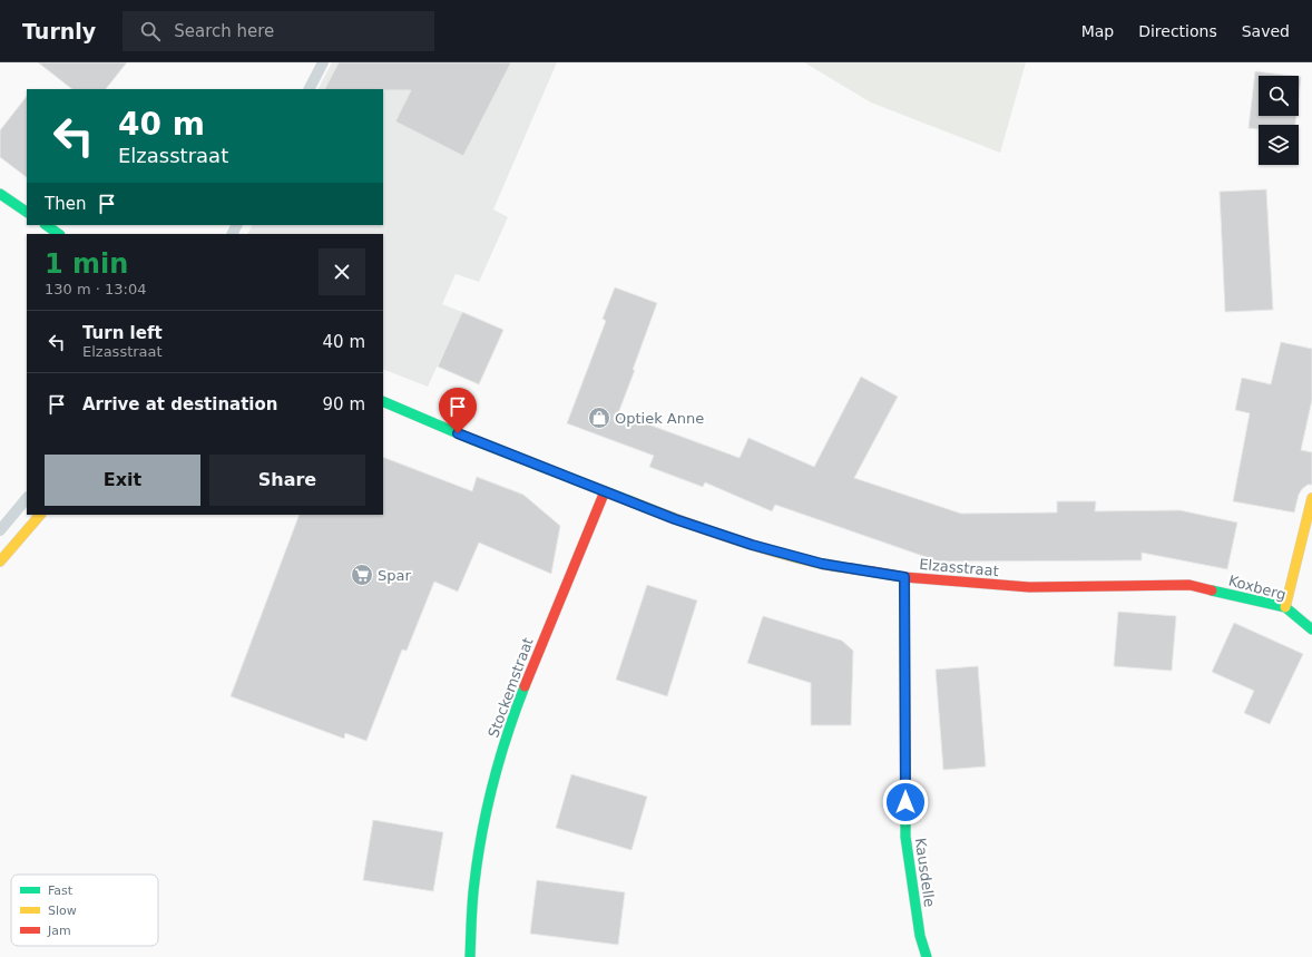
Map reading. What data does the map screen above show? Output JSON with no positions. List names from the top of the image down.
{
  "streets": {
    "street": [
      "Elzasstraat",
      "Koxberg",
      "Stockemstraat",
      "Kausdelle"
    ]
  },
  "crossings": [
    ["Elzasstraat", "Koxberg"],
    ["Elzasstraat", "Stockemstraat"],
    ["Elzasstraat", "Kausdelle"]
  ],
  "places": {
    "shop": ["Optiek Anne"],
    "supermarket": ["Spar"]
  },
  "legend": ["Fast", "Slow", "Jam"],
  "page": {
    "header": "Turnly",
    "search": "Search here",
    "nav": ["Map", "Directions", "Saved"],
    "turn": ["40 m", "Elzasstraat"],
    "then": "Then",
    "heading": ["1 min", "130 m · 13:04"],
    "list": [
      {
        "name": "Turn left",
        "note": "Elzasstraat",
        "value": "40 m"
      },
      {
        "name": "Arrive at destination",
        "value": "90 m"
      }
    ],
    "buttons": ["Exit", "Share"]
  }
}
